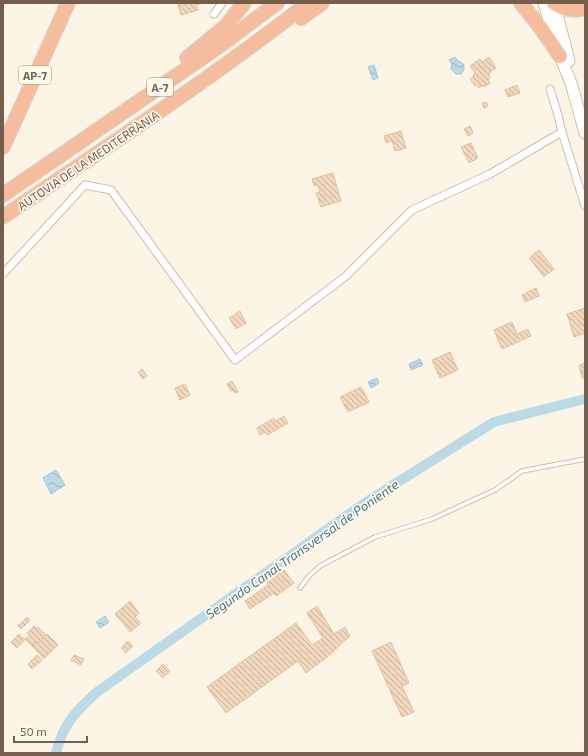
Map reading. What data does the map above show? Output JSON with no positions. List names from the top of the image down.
{
  "streets": {
    "highway": ["AP-7", "A-7", "AUTOVIA DE LA MEDITERRÀNIA"]
  },
  "water": ["Segundo Canal Transversal de Poniente"],
  "scale_bar": "50 m"
}
